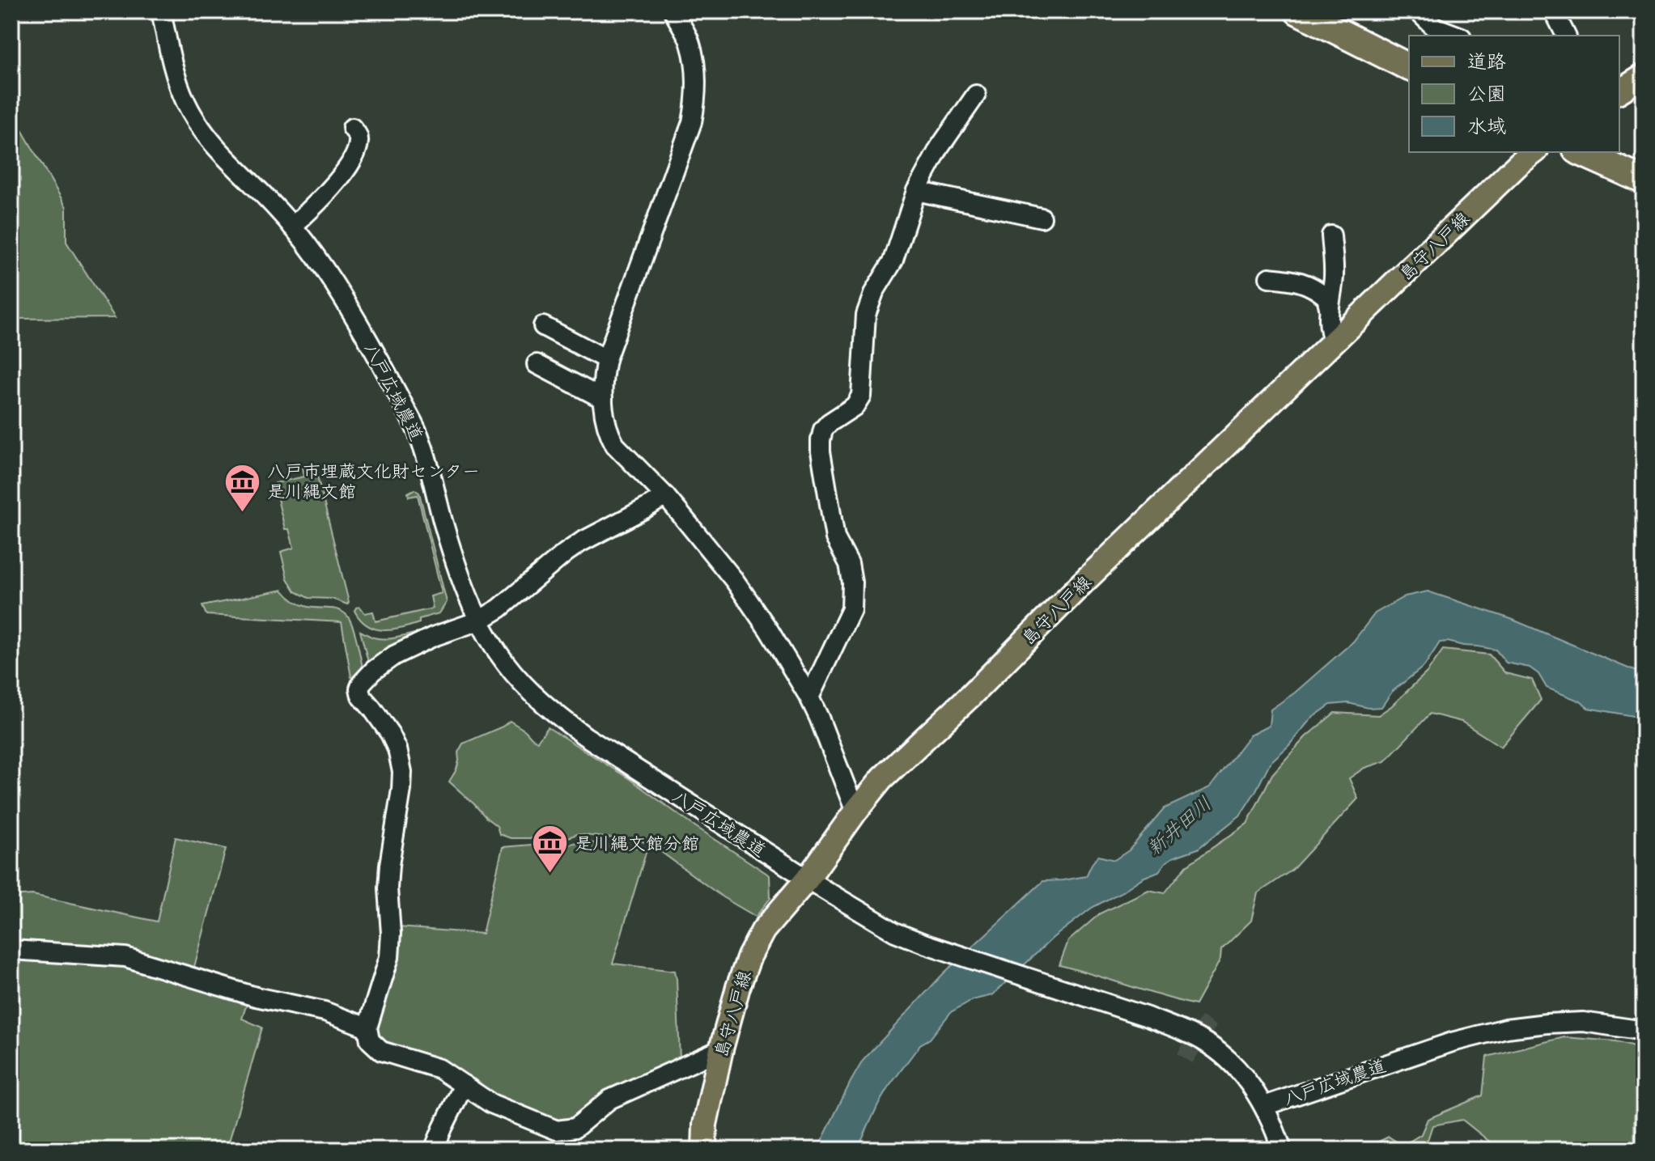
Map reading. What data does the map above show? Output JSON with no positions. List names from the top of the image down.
{
  "streets": {
    "main road": ["島守八戸線"],
    "street": ["八戸広域農道"]
  },
  "crossings": [
    ["島守八戸線", "八戸広域農道"]
  ],
  "water": ["新井田川"],
  "places": {
    "museum": ["八戸市埋蔵文化財センター 是川縄文館", "是川縄文館分館"]
  },
  "legend": ["道路", "公園", "水域"]
}
